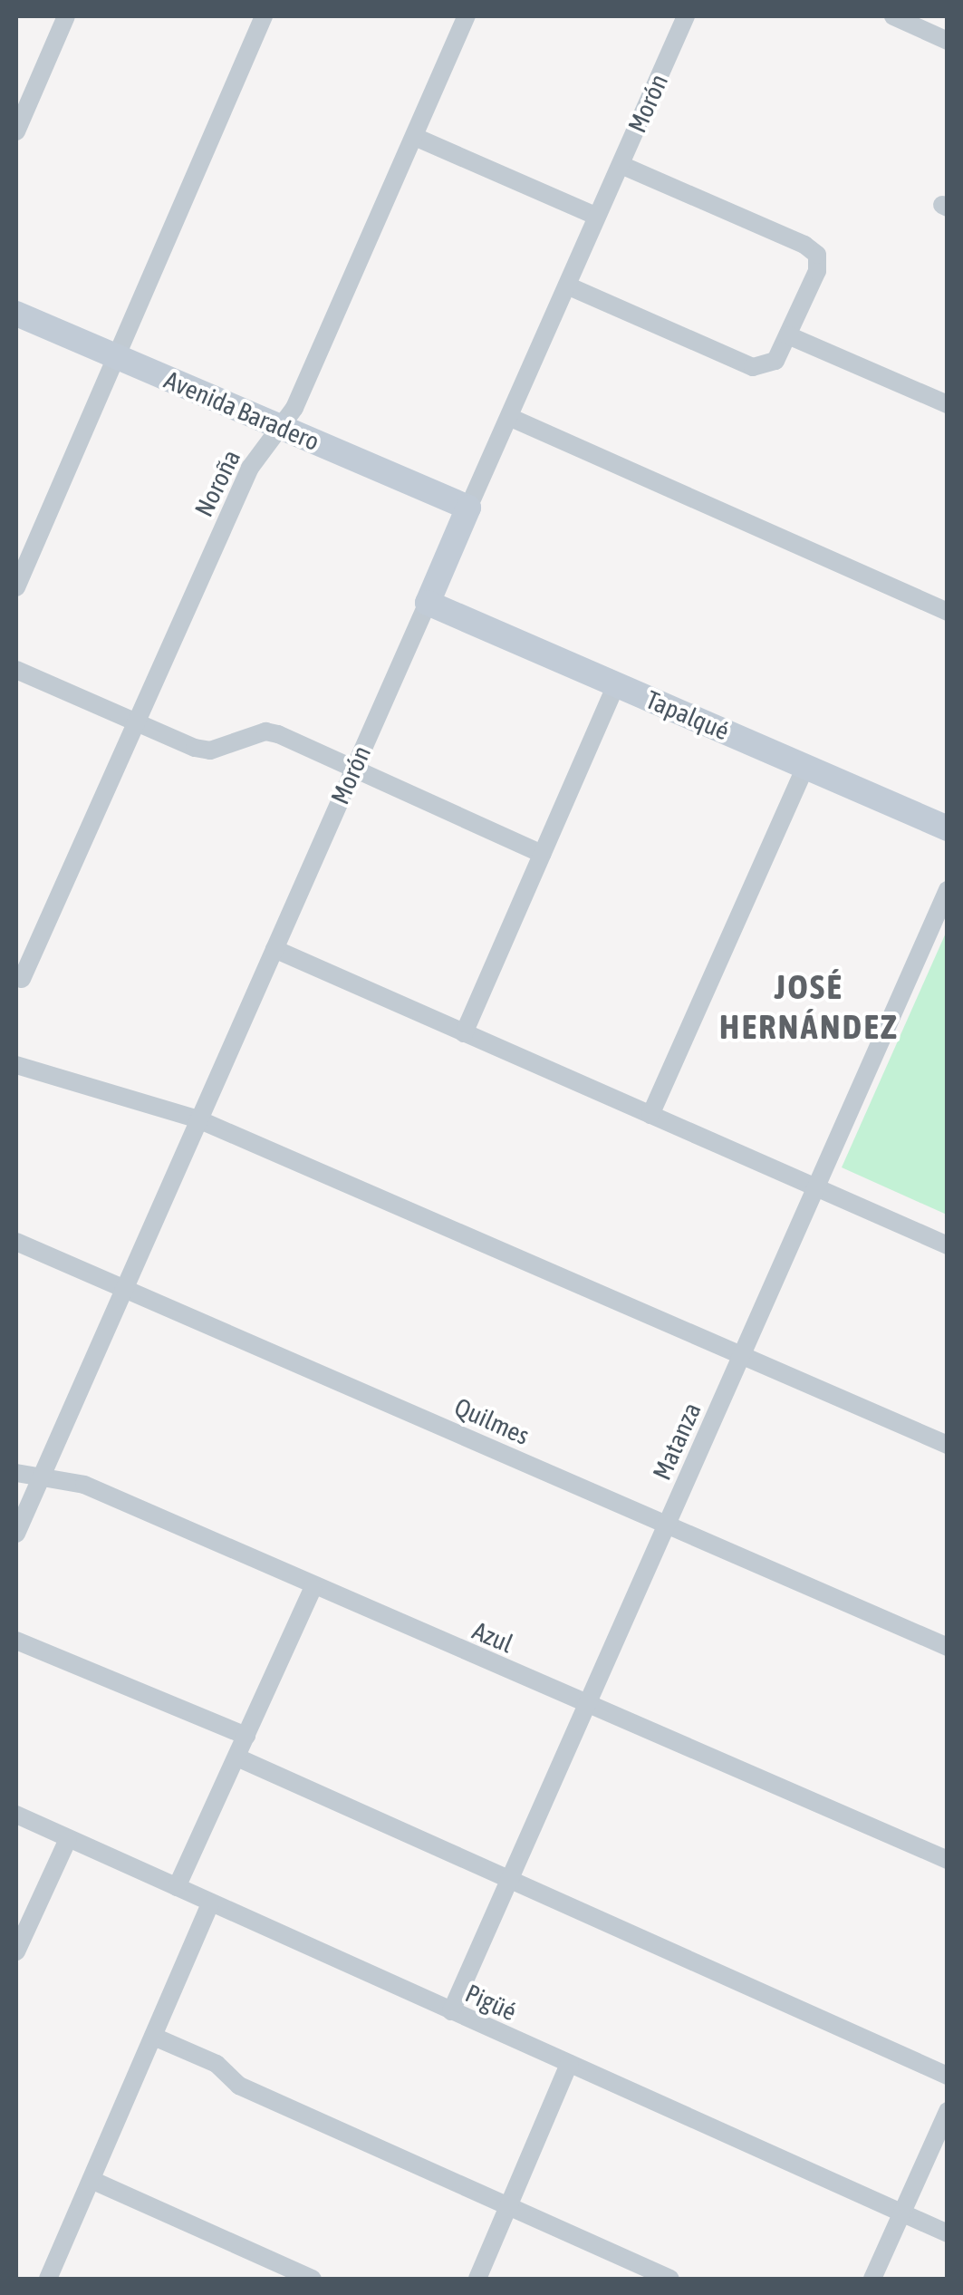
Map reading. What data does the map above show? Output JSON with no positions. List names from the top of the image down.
{
  "streets": {
    "main road": ["Morón", "Avenida Baradero", "Tapalqué"],
    "street": [
      "Noroña",
      "Quilmes",
      "Matanza",
      "Azul",
      "Pigüé"
    ]
  },
  "crossings": [
    ["Morón", "Avenida Baradero"],
    ["Morón", "Tapalqué"],
    ["Morón", "Quilmes"],
    ["Morón", "Azul"],
    ["Avenida Baradero", "Noroña"],
    ["Quilmes", "Matanza"],
    ["Matanza", "Azul"],
    ["Matanza", "Pigüé"]
  ],
  "districts": ["JOSÉ HERNÁNDEZ"]
}
